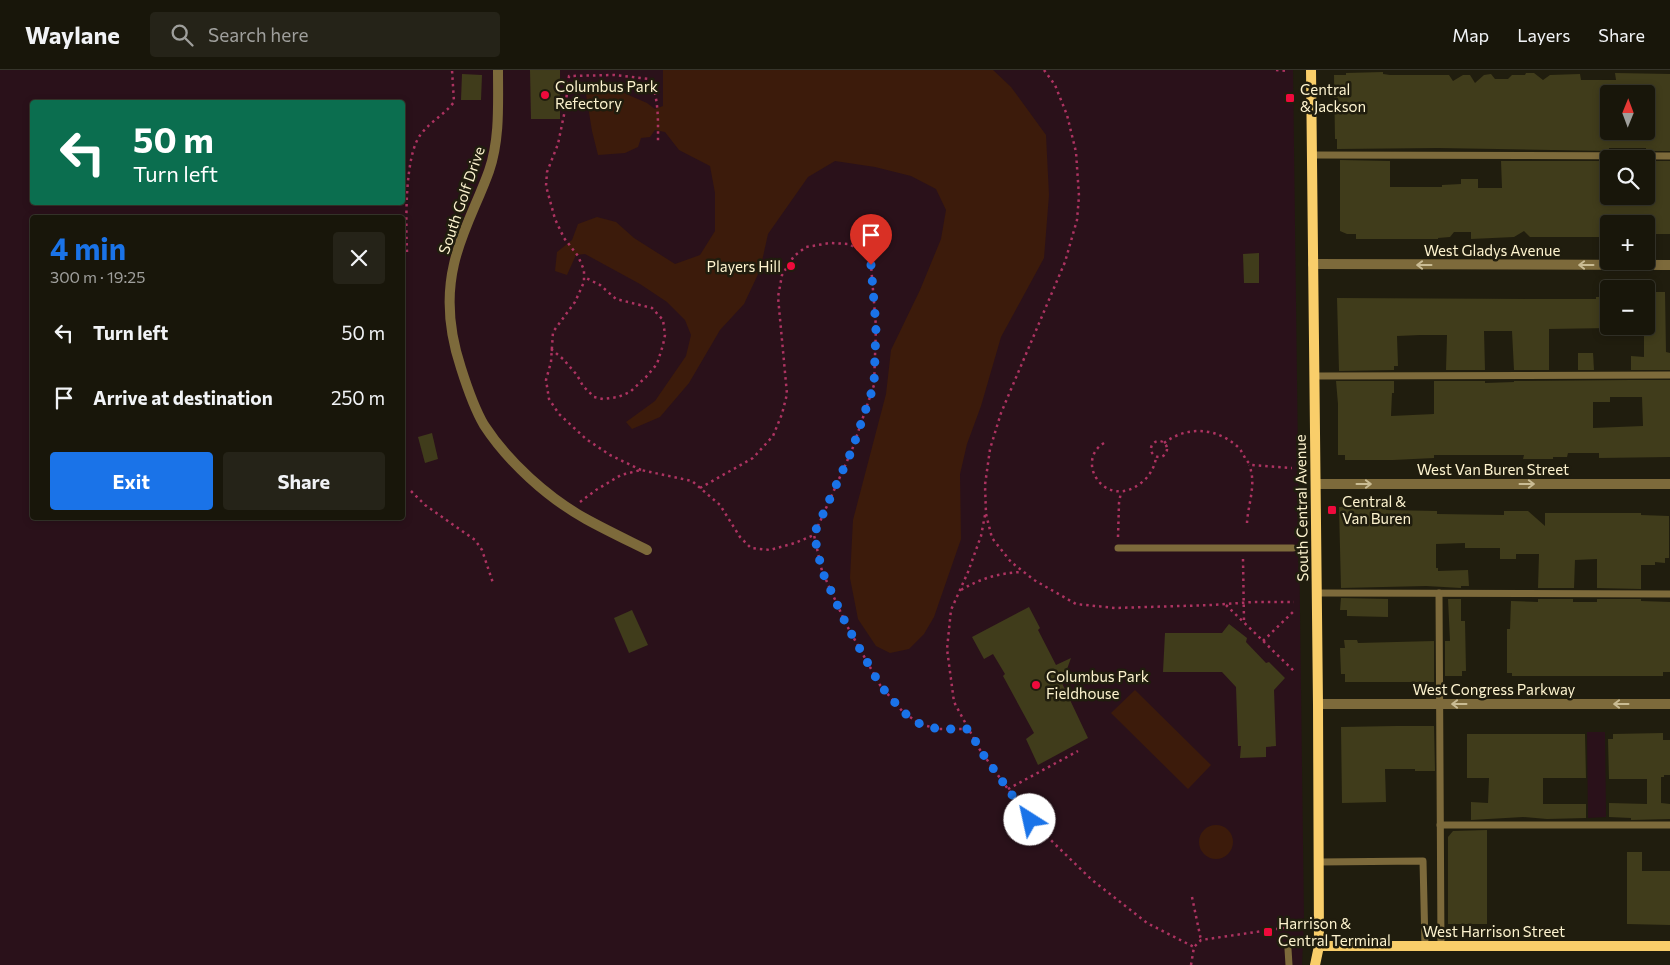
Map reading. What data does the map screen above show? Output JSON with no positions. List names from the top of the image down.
{
  "streets": {
    "street": [
      "South Golf Drive",
      "West Gladys Avenue",
      "West Van Buren Street",
      "South Central Avenue",
      "West Congress Parkway",
      "West Harrison Street"
    ]
  },
  "crossings": [
    ["West Gladys Avenue", "South Central Avenue"],
    ["West Van Buren Street", "South Central Avenue"],
    ["South Central Avenue", "West Congress Parkway"],
    ["South Central Avenue", "West Harrison Street"]
  ],
  "one_way": ["West Gladys Avenue", "West Van Buren Street", "West Congress Parkway"],
  "places": {
    "other": ["Columbus Park Refectory", "Players Hill", "Columbus Park Fieldhouse"],
    "transit": ["Central & Jackson", "Central & Van Buren", "Harrison & Central Terminal"]
  },
  "north": "top",
  "page": {
    "header": "Waylane",
    "search": "Search here",
    "nav": ["Map", "Layers", "Share"],
    "map_buttons": ["+", "−"],
    "turn": ["50 m", "Turn left"],
    "heading": ["4 min", "300 m · 19:25"],
    "list": [
      {
        "name": "Turn left",
        "value": "50 m"
      },
      {
        "name": "Arrive at destination",
        "value": "250 m"
      }
    ],
    "buttons": ["Exit", "Share"]
  }
}
